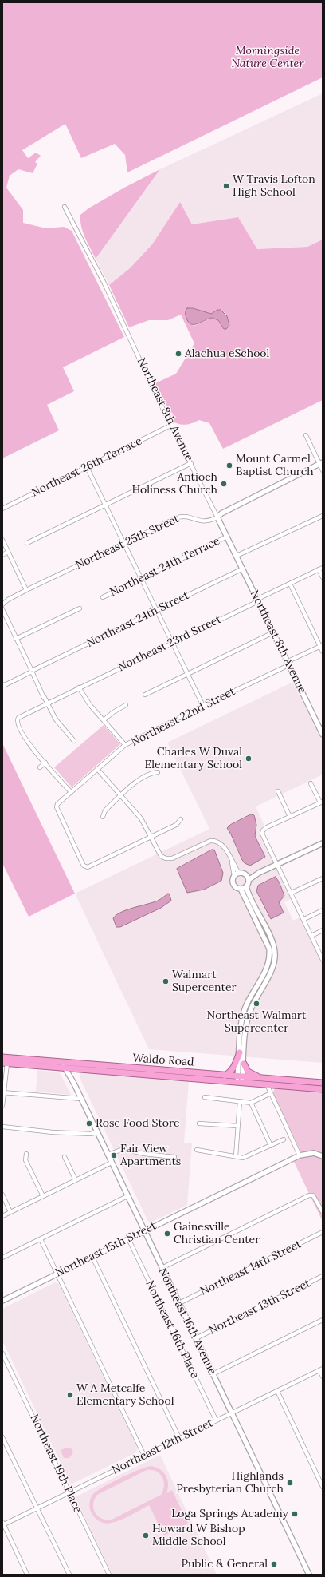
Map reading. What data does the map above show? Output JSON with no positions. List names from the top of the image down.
{
  "streets": {
    "highway": ["Waldo Road"],
    "street": [
      "Northeast 8th Avenue",
      "Northeast 26th Terrace",
      "Northeast 25th Street",
      "Northeast 24th Terrace",
      "Northeast 24th Street",
      "Northeast 23rd Street",
      "Northeast 22nd Street",
      "Northeast 15th Street",
      "Northeast 14th Street",
      "Northeast 13th Street",
      "Northeast 16th Avenue",
      "Northeast 16th Place",
      "Northeast 12th Street",
      "Northeast 19th Place"
    ]
  },
  "crossings": [
    ["Northeast 8th Avenue", "Northeast 26th Terrace"],
    ["Northeast 8th Avenue", "Northeast 25th Street"],
    ["Northeast 8th Avenue", "Northeast 24th Terrace"],
    ["Northeast 8th Avenue", "Northeast 24th Street"],
    ["Northeast 8th Avenue", "Northeast 23rd Street"],
    ["Northeast 8th Avenue", "Northeast 22nd Street"],
    ["Waldo Road", "Northeast 16th Avenue"],
    ["Northeast 15th Street", "Northeast 16th Avenue"],
    ["Northeast 15th Street", "Northeast 16th Place"],
    ["Northeast 14th Street", "Northeast 16th Avenue"],
    ["Northeast 13th Street", "Northeast 16th Avenue"],
    ["Northeast 16th Avenue", "Northeast 12th Street"],
    ["Northeast 16th Place", "Northeast 12th Street"],
    ["Northeast 12th Street", "Northeast 19th Place"]
  ],
  "parks": ["Morningside Nature Center"],
  "places": [
    "W Travis Lofton High School",
    "Alachua eSchool",
    "Mount Carmel Baptist Church",
    "Antioch Holiness Church",
    "Charles W Duval Elementary School",
    "Walmart Supercenter",
    "Northeast Walmart Supercenter",
    "Rose Food Store",
    "Fair View Apartments",
    "Gainesville Christian Center",
    "W A Metcalfe Elementary School",
    "Highlands Presbyterian Church",
    "Loga Springs Academy",
    "Howard W Bishop Middle School",
    "Public & General"
  ]
}
